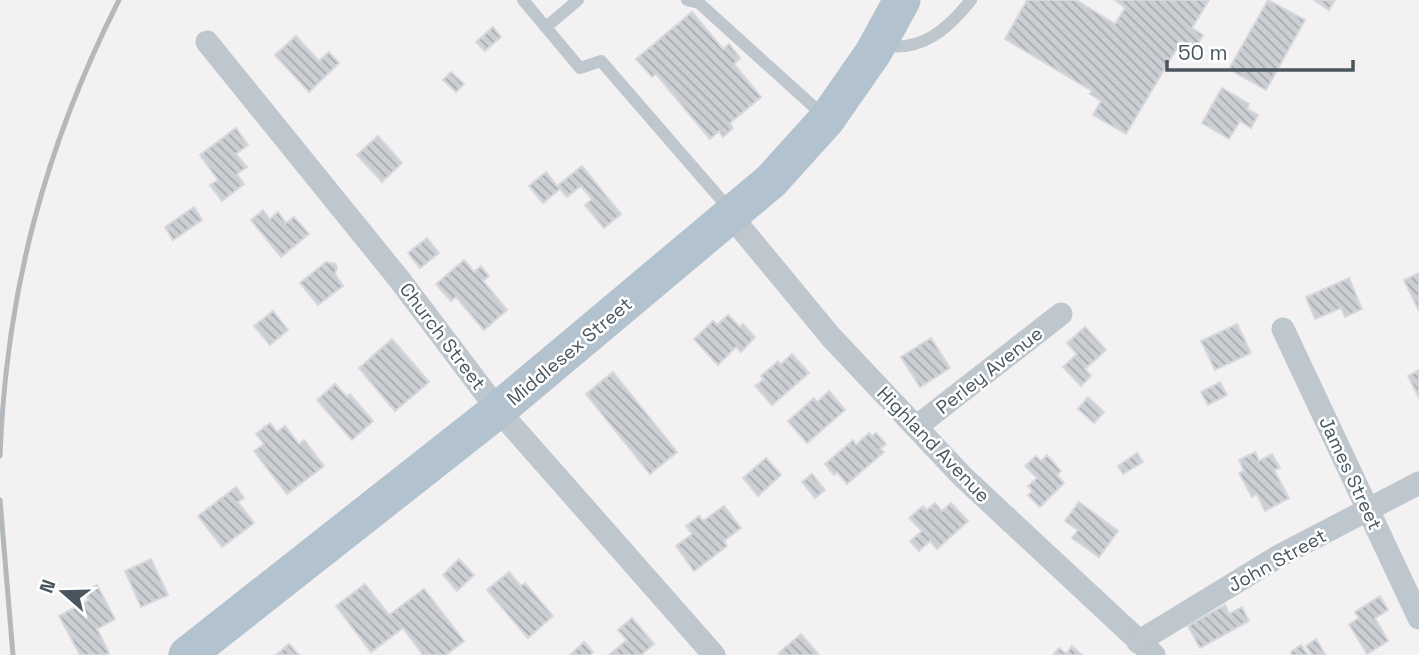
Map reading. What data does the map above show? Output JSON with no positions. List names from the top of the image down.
{
  "streets": {
    "main road": ["Middlesex Street"],
    "street": [
      "Church Street",
      "Perley Avenue",
      "Highland Avenue",
      "James Street",
      "John Street"
    ]
  },
  "crossings": [
    ["Church Street", "Middlesex Street"],
    ["Middlesex Street", "Highland Avenue"],
    ["Perley Avenue", "Highland Avenue"],
    ["Highland Avenue", "John Street"],
    ["James Street", "John Street"]
  ],
  "scale_bar": "50 m",
  "north": "left"
}
